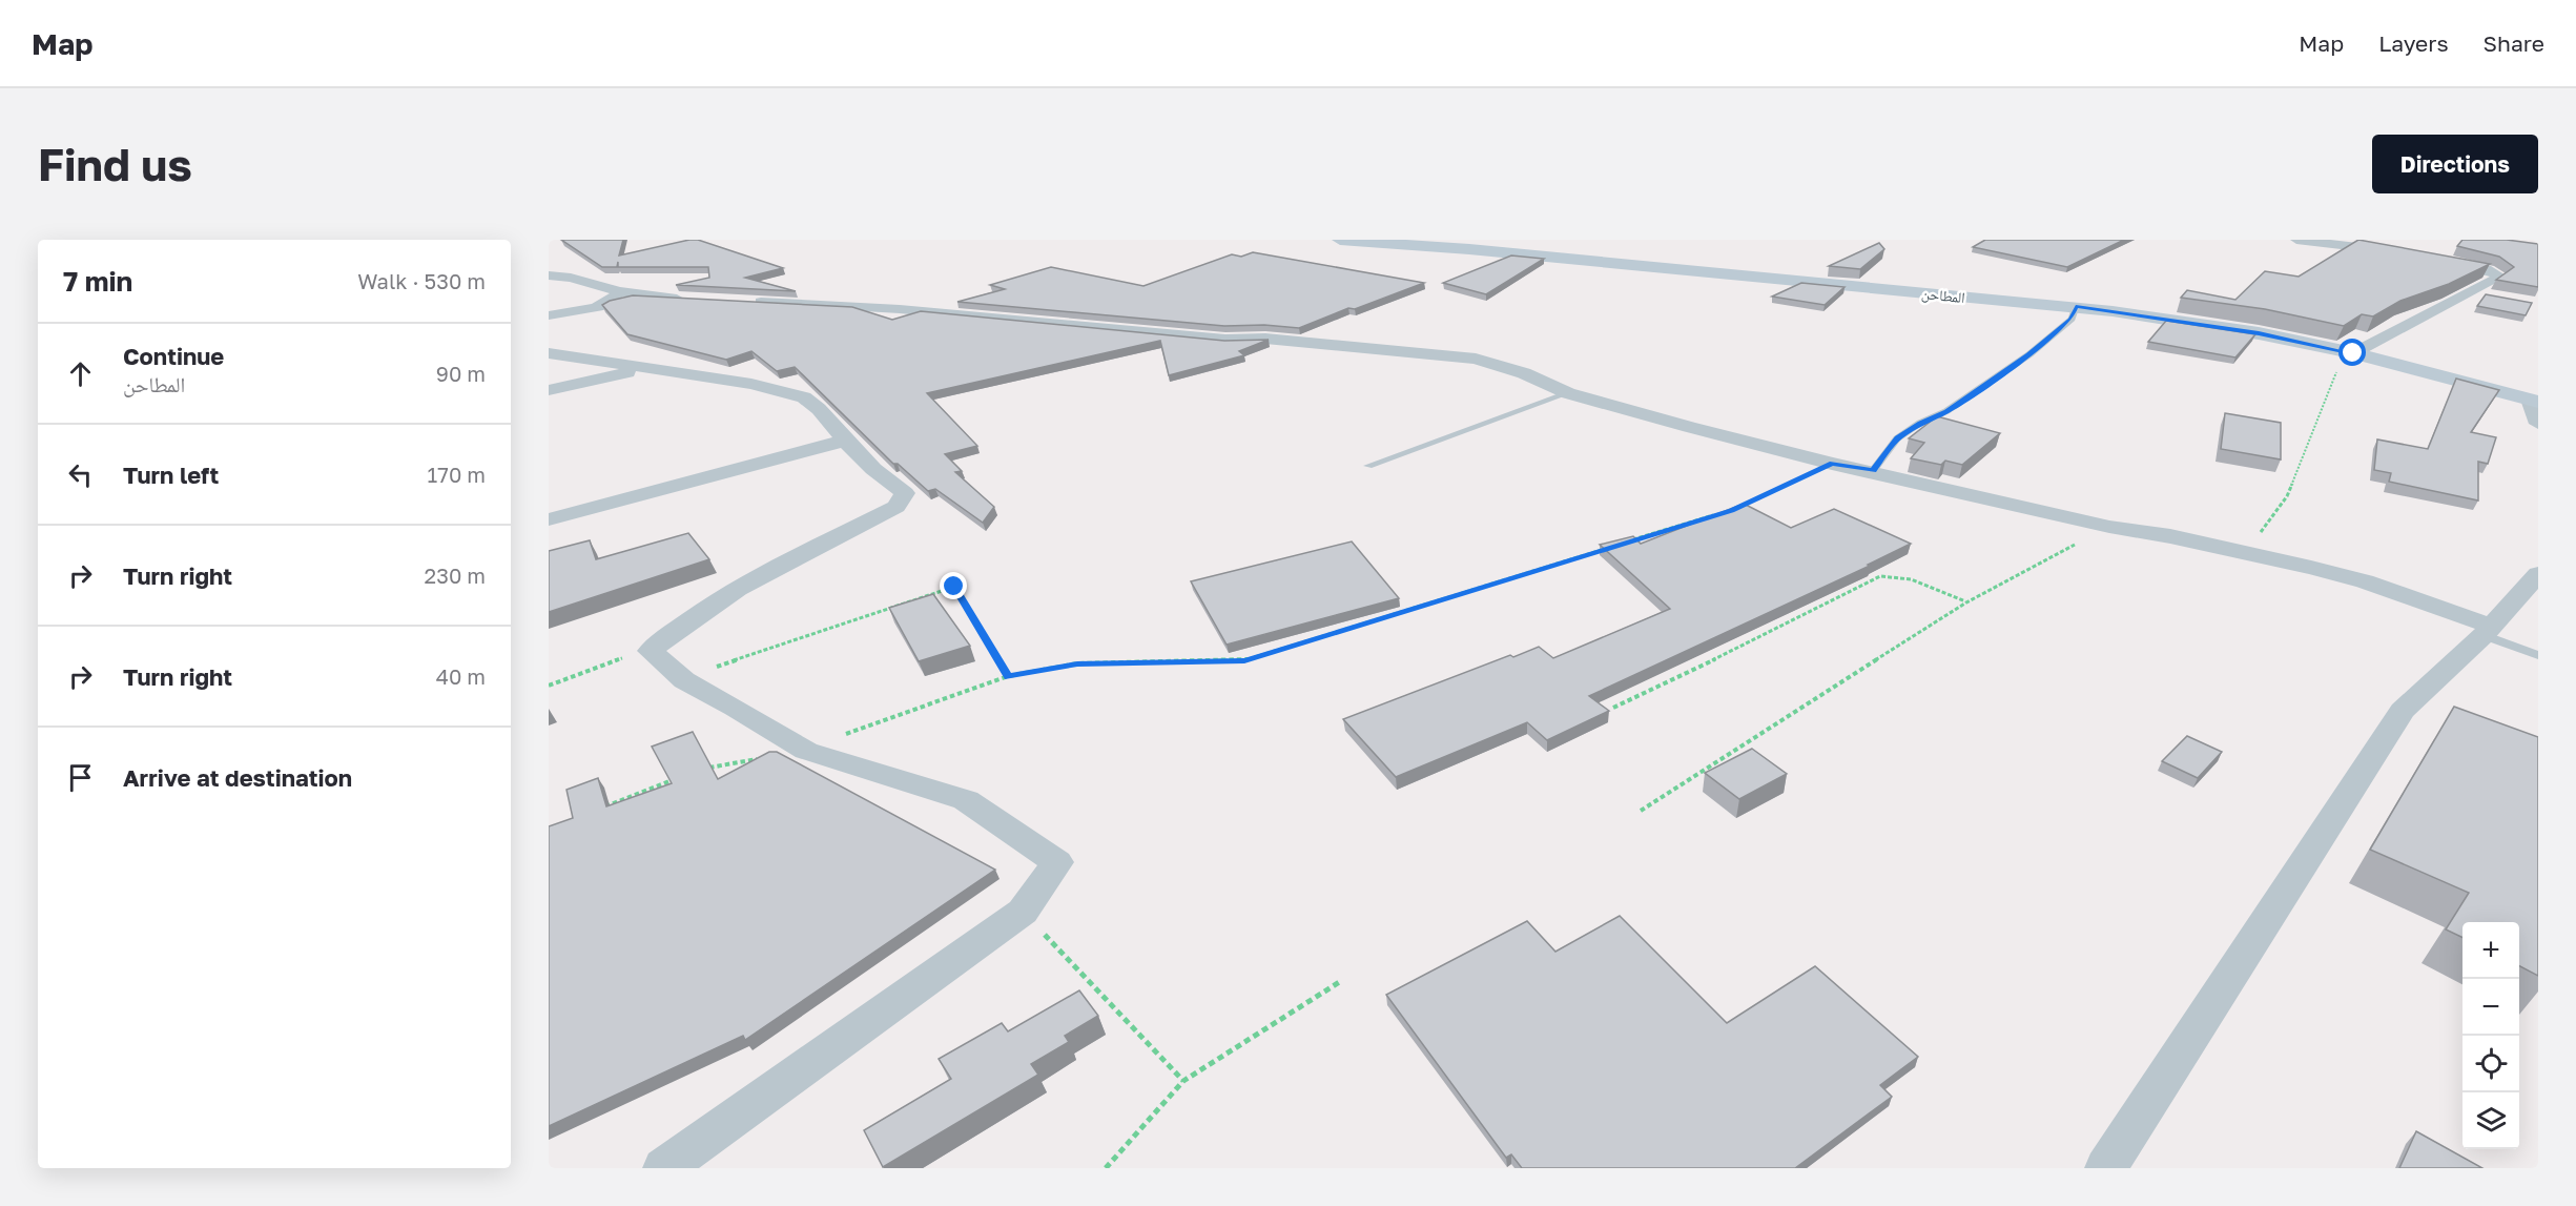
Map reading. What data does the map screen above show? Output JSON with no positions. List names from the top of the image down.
{
  "streets": {
    "main road": ["المطاحن"]
  },
  "page": {
    "header": "Map",
    "nav": ["Map", "Layers", "Share"],
    "buttons": "Directions",
    "title": "Find us",
    "heading": ["7 min", "Walk · 530 m"],
    "list": [
      ["Continue", "المطاحن", "90 m"],
      ["Turn left", "170 m"],
      ["Turn right", "230 m"],
      ["Turn right", "40 m"],
      "Arrive at destination"
    ],
    "map_buttons": ["+", "−"]
  }
}
